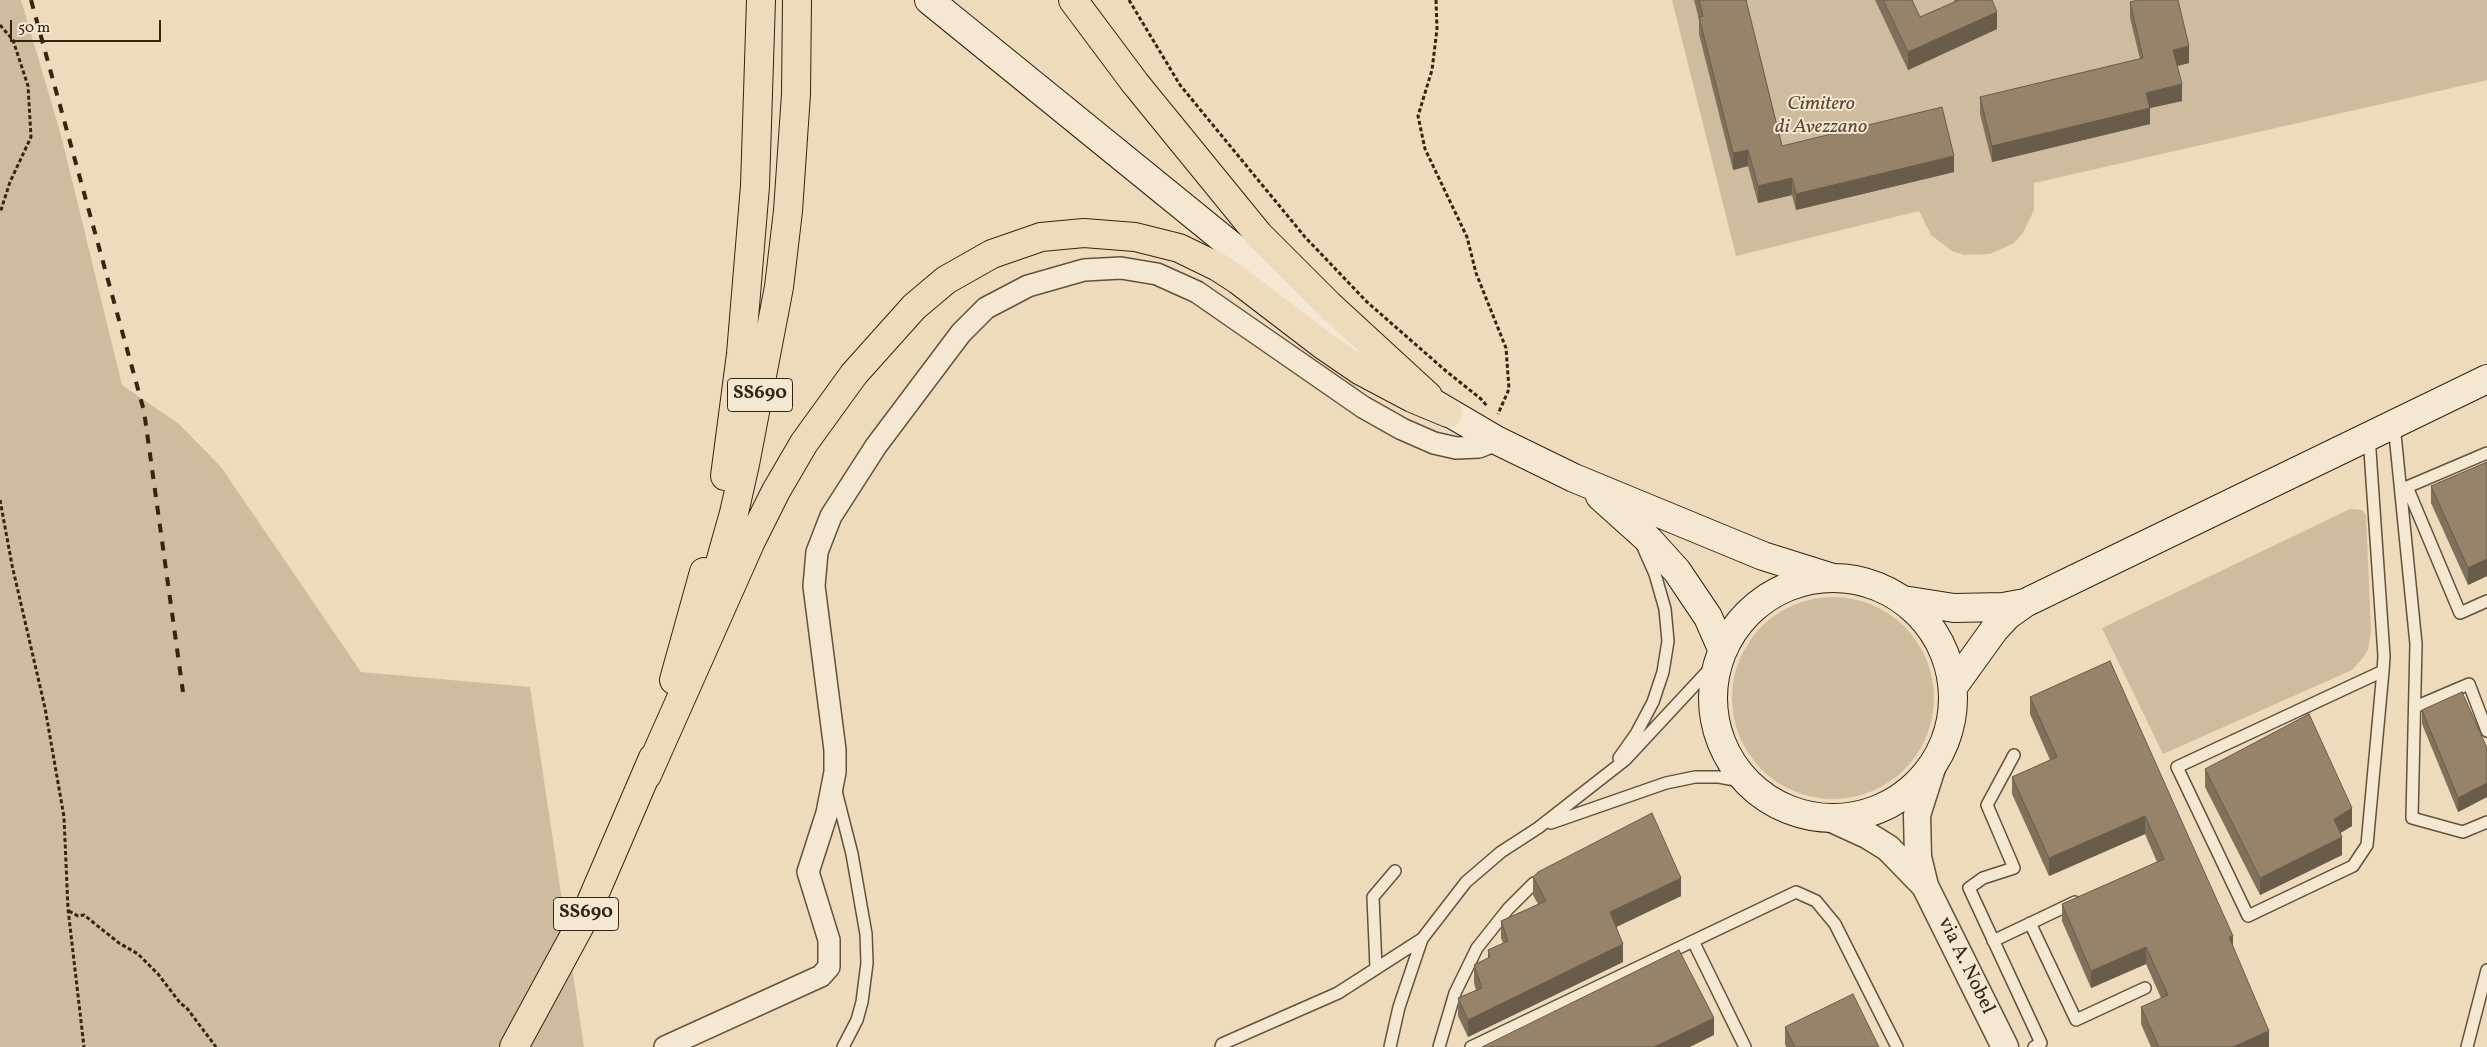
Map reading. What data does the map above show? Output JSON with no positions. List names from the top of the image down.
{
  "streets": {
    "highway": ["SS690"],
    "street": ["via A. Nobel"]
  },
  "parks": ["Cimitero di Avezzano"],
  "scale_bar": "50 m"
}
